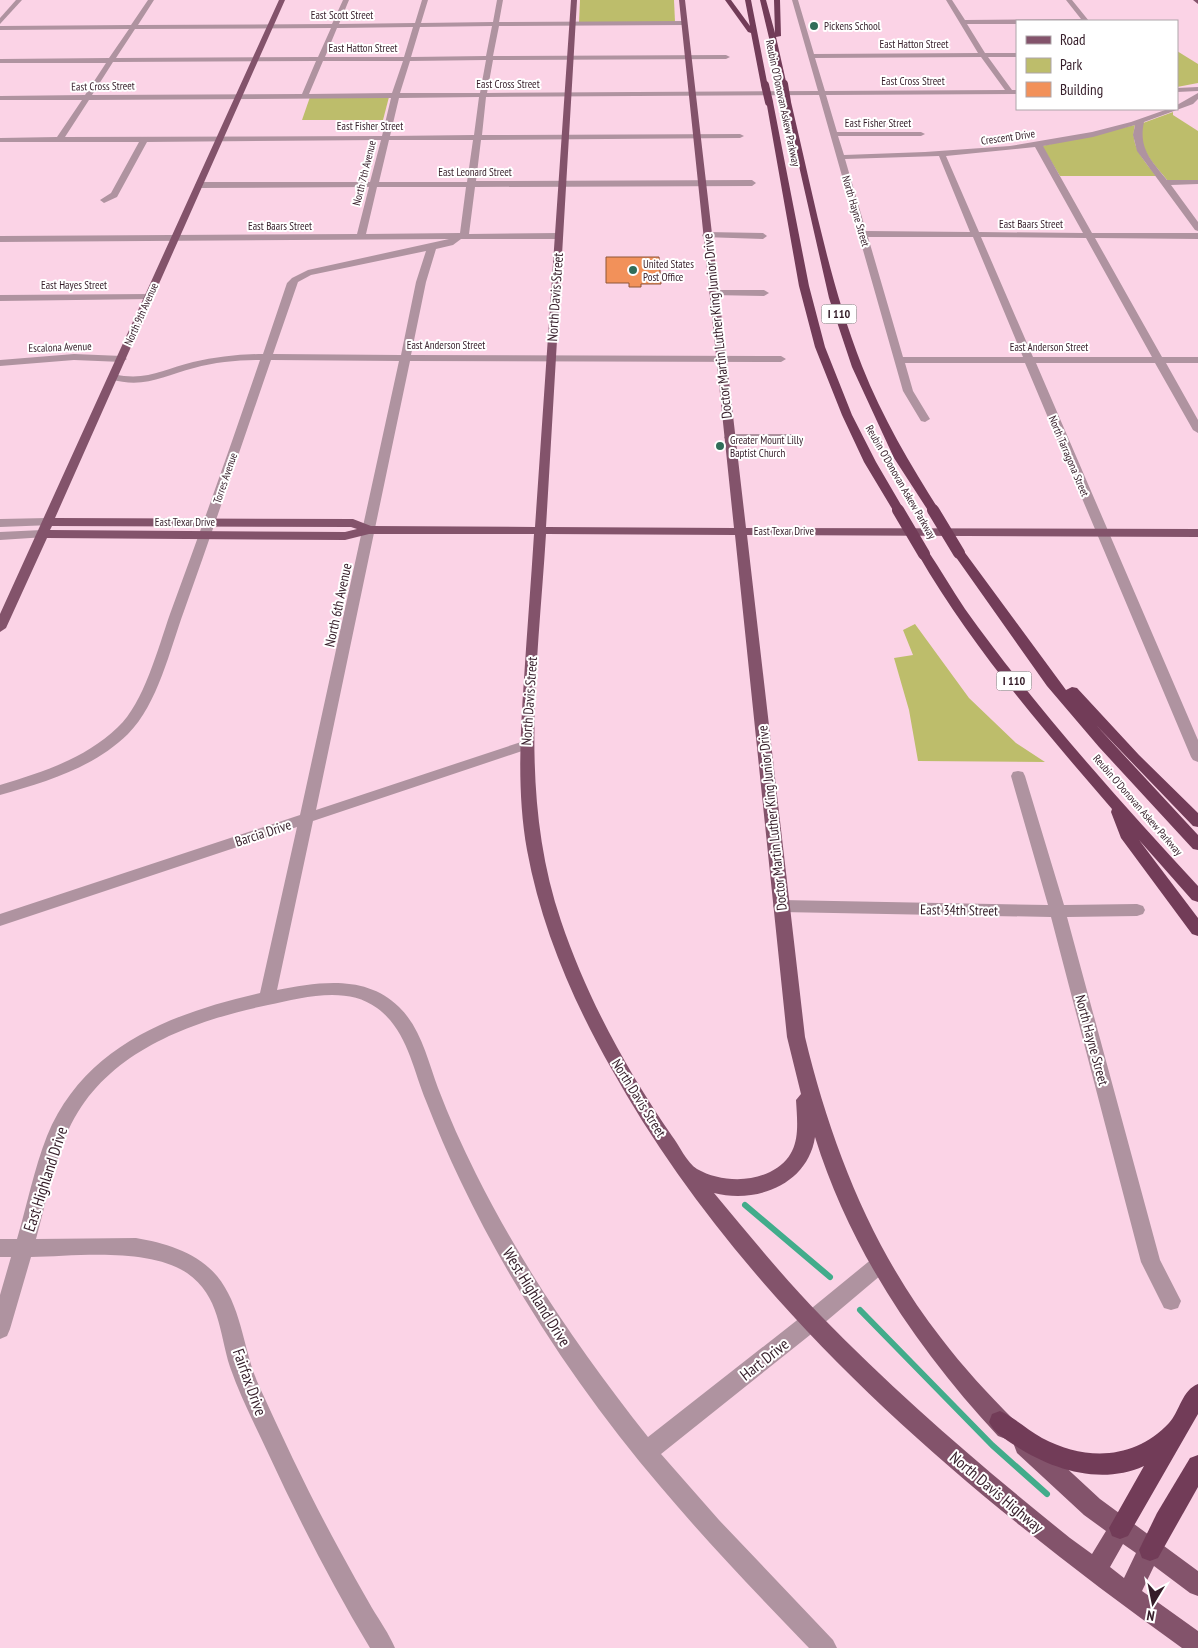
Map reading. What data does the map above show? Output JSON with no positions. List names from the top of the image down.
{
  "streets": {
    "highway": ["Reubin O'Donovan Askew Parkway", "I 110"],
    "main road": [
      "North Davis Street",
      "North 9th Avenue",
      "Doctor Martin Luther King Junior Drive",
      "East Texar Drive",
      "North Davis Highway"
    ],
    "street": [
      "East Scott Street",
      "East Hatton Street",
      "East Cross Street",
      "East Fisher Street",
      "Crescent Drive",
      "East Leonard Street",
      "North 7th Avenue",
      "North Hayne Street",
      "East Baars Street",
      "East Hayes Street",
      "East Anderson Street",
      "Escalona Avenue",
      "North Tarragona Street",
      "Torres Avenue",
      "North 6th Avenue",
      "Barcia Drive",
      "East 34th Street",
      "East Highland Drive",
      "West Highland Drive",
      "Hart Drive",
      "Fairfax Drive"
    ]
  },
  "crossings": [
    ["East Scott Street", "North 7th Avenue"],
    ["East Scott Street", "North Davis Street"],
    ["East Scott Street", "North 9th Avenue"],
    ["East Scott Street", "Doctor Martin Luther King Junior Drive"],
    ["East Hatton Street", "North 7th Avenue"],
    ["East Hatton Street", "North Hayne Street"],
    ["East Hatton Street", "North Davis Street"],
    ["East Hatton Street", "North 9th Avenue"],
    ["East Hatton Street", "Doctor Martin Luther King Junior Drive"],
    ["East Cross Street", "North 7th Avenue"],
    ["East Cross Street", "North Hayne Street"],
    ["East Cross Street", "North Davis Street"],
    ["East Cross Street", "North 9th Avenue"],
    ["East Cross Street", "Doctor Martin Luther King Junior Drive"],
    ["East Fisher Street", "North 7th Avenue"],
    ["East Fisher Street", "North Hayne Street"],
    ["East Fisher Street", "North Davis Street"],
    ["East Fisher Street", "North 9th Avenue"],
    ["East Fisher Street", "Doctor Martin Luther King Junior Drive"],
    ["Crescent Drive", "North Hayne Street"],
    ["Crescent Drive", "North Tarragona Street"],
    ["East Leonard Street", "North 7th Avenue"],
    ["East Leonard Street", "North Davis Street"],
    ["East Leonard Street", "North 9th Avenue"],
    ["East Leonard Street", "Doctor Martin Luther King Junior Drive"],
    ["North 7th Avenue", "East Baars Street"],
    ["North Hayne Street", "East Baars Street"],
    ["North Hayne Street", "East Anderson Street"],
    ["North Hayne Street", "East 34th Street"],
    ["East Baars Street", "North Davis Street"],
    ["East Baars Street", "North 9th Avenue"],
    ["East Baars Street", "North Tarragona Street"],
    ["East Hayes Street", "North 9th Avenue"],
    ["North Davis Street", "East Anderson Street"],
    ["North Davis Street", "East Texar Drive"],
    ["North Davis Street", "Barcia Drive"],
    ["North Davis Street", "Hart Drive"],
    ["North Davis Street", "North Davis Highway"],
    ["North 9th Avenue", "East Anderson Street"],
    ["North 9th Avenue", "Escalona Avenue"],
    ["North 9th Avenue", "East Texar Drive"],
    ["Doctor Martin Luther King Junior Drive", "East Anderson Street"],
    ["Doctor Martin Luther King Junior Drive", "East Texar Drive"],
    ["Doctor Martin Luther King Junior Drive", "East 34th Street"],
    ["Doctor Martin Luther King Junior Drive", "Hart Drive"],
    ["East Anderson Street", "North Tarragona Street"],
    ["East Anderson Street", "Torres Avenue"],
    ["East Anderson Street", "North 6th Avenue"],
    ["North Tarragona Street", "East Texar Drive"],
    ["Torres Avenue", "East Texar Drive"],
    ["Torres Avenue", "North 6th Avenue"],
    ["East Texar Drive", "North 6th Avenue"],
    ["North 6th Avenue", "Barcia Drive"],
    ["North 6th Avenue", "East Highland Drive"],
    ["North 6th Avenue", "West Highland Drive"],
    ["East Highland Drive", "West Highland Drive"],
    ["East Highland Drive", "Fairfax Drive"],
    ["West Highland Drive", "Hart Drive"],
    ["Hart Drive", "North Davis Highway"]
  ],
  "places": ["Pickens School", "United States Post Office", "Greater Mount Lilly Baptist Church"],
  "legend": ["Road", "Park", "Building"],
  "north": "bottom"
}
